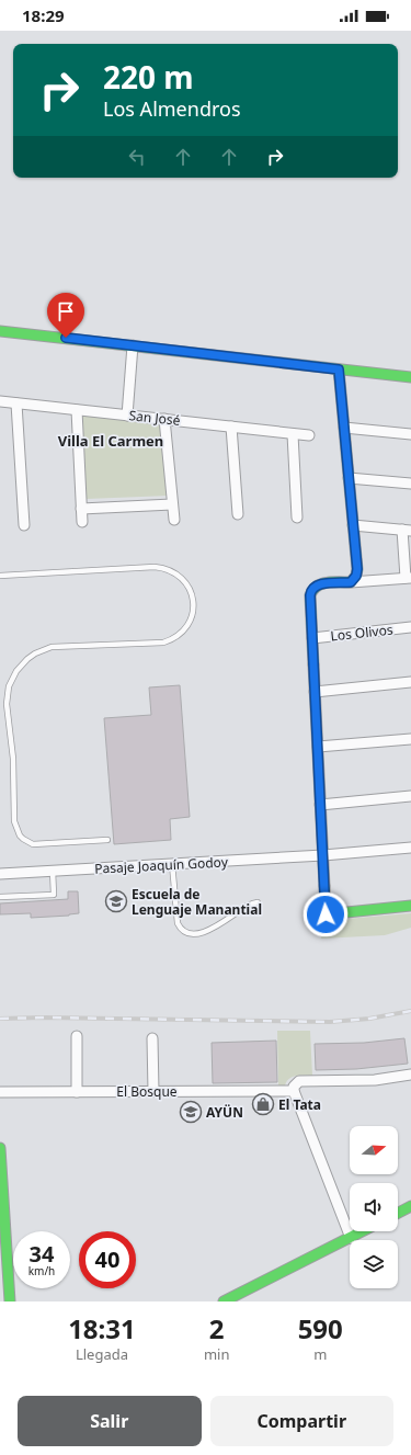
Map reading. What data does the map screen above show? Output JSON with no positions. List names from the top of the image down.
{
  "streets": {
    "street": [
      "San José",
      "Los Olivos",
      "Pasaje Joaquín Godoy",
      "El Bosque"
    ]
  },
  "districts": ["Villa El Carmen"],
  "places": {
    "school or university": ["Escuela de Lenguaje Manantial", "AYÜN"],
    "shop": ["El Tata"]
  },
  "north": "right",
  "page": {
    "status": "18:29",
    "turn": ["220 m", "Los Almendros"],
    "speed": "34 km/h",
    "limit": "40",
    "eta": [
      "18:31",
      "Llegada",
      "2",
      "min",
      "590",
      "m"
    ],
    "buttons": ["Salir", "Compartir"]
  }
}
